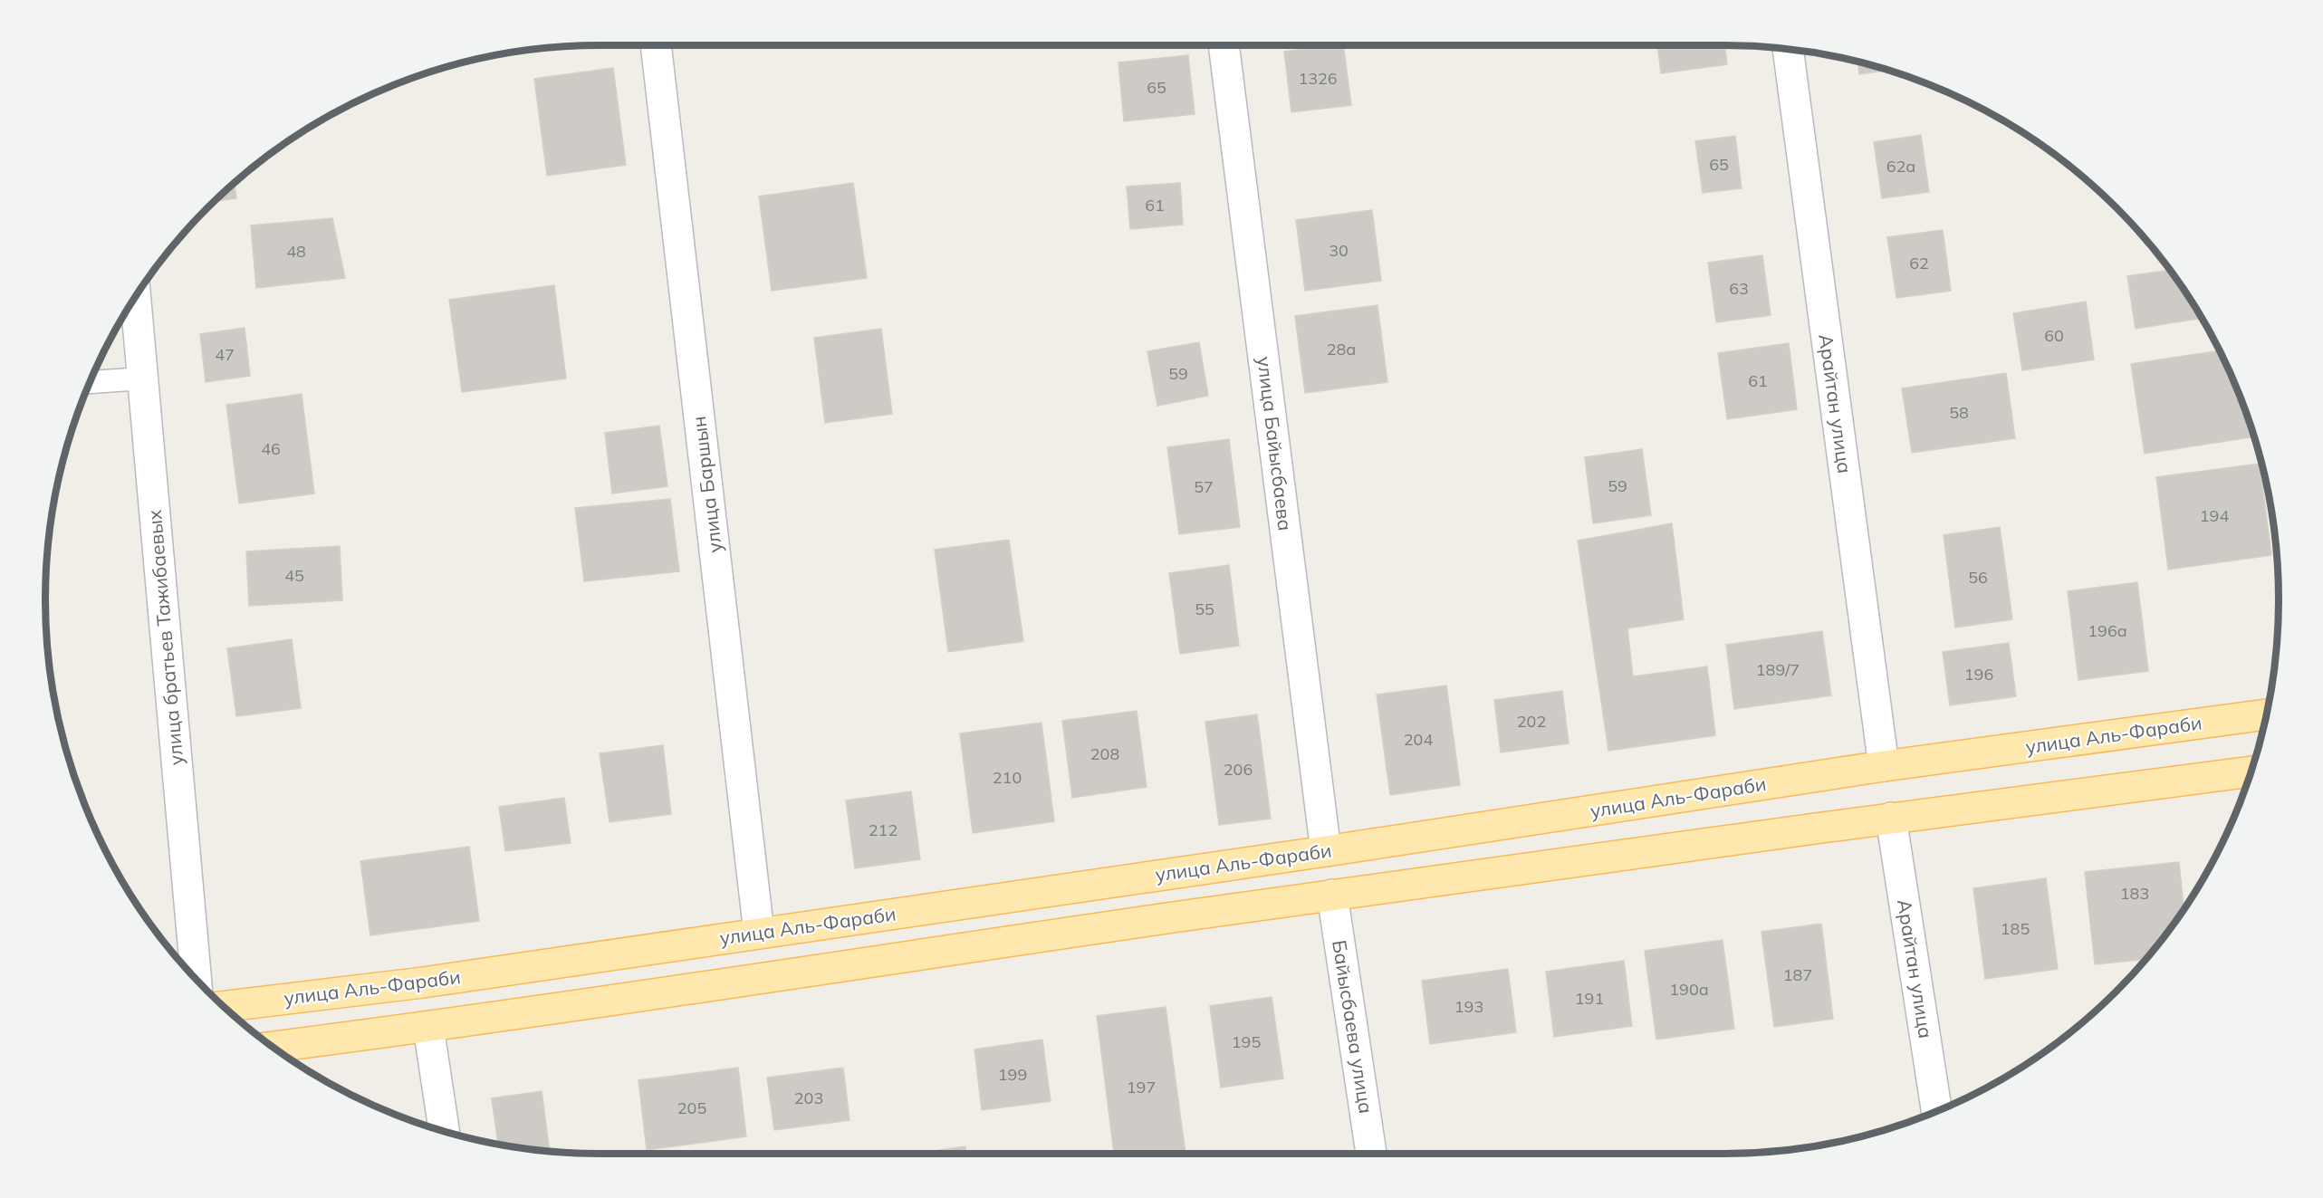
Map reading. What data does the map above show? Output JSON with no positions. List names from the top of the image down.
{
  "streets": {
    "main road": ["улица Аль-Фараби"],
    "street": [
      "Арайтан улица",
      "улица Байысбаева",
      "улица Баршын",
      "улица братьев Тажибаевых",
      "Байысбаева улица"
    ]
  },
  "crossings": [
    ["Арайтан улица", "улица Аль-Фараби"],
    ["улица Байысбаева", "улица Аль-Фараби"],
    ["улица Баршын", "улица Аль-Фараби"]
  ],
  "house_numbers": [
    "1326",
    "65",
    "65",
    "62а",
    "61",
    "30",
    "48",
    "62",
    "63",
    "60",
    "28а",
    "47",
    "59",
    "61",
    "58",
    "46",
    "59",
    "57",
    "194",
    "45",
    "56",
    "55",
    "196а",
    "189/7",
    "196",
    "202",
    "204",
    "208",
    "206",
    "210",
    "212",
    "183",
    "185",
    "187",
    "190а",
    "191",
    "193",
    "195",
    "199",
    "197",
    "203",
    "205"
  ]
}
